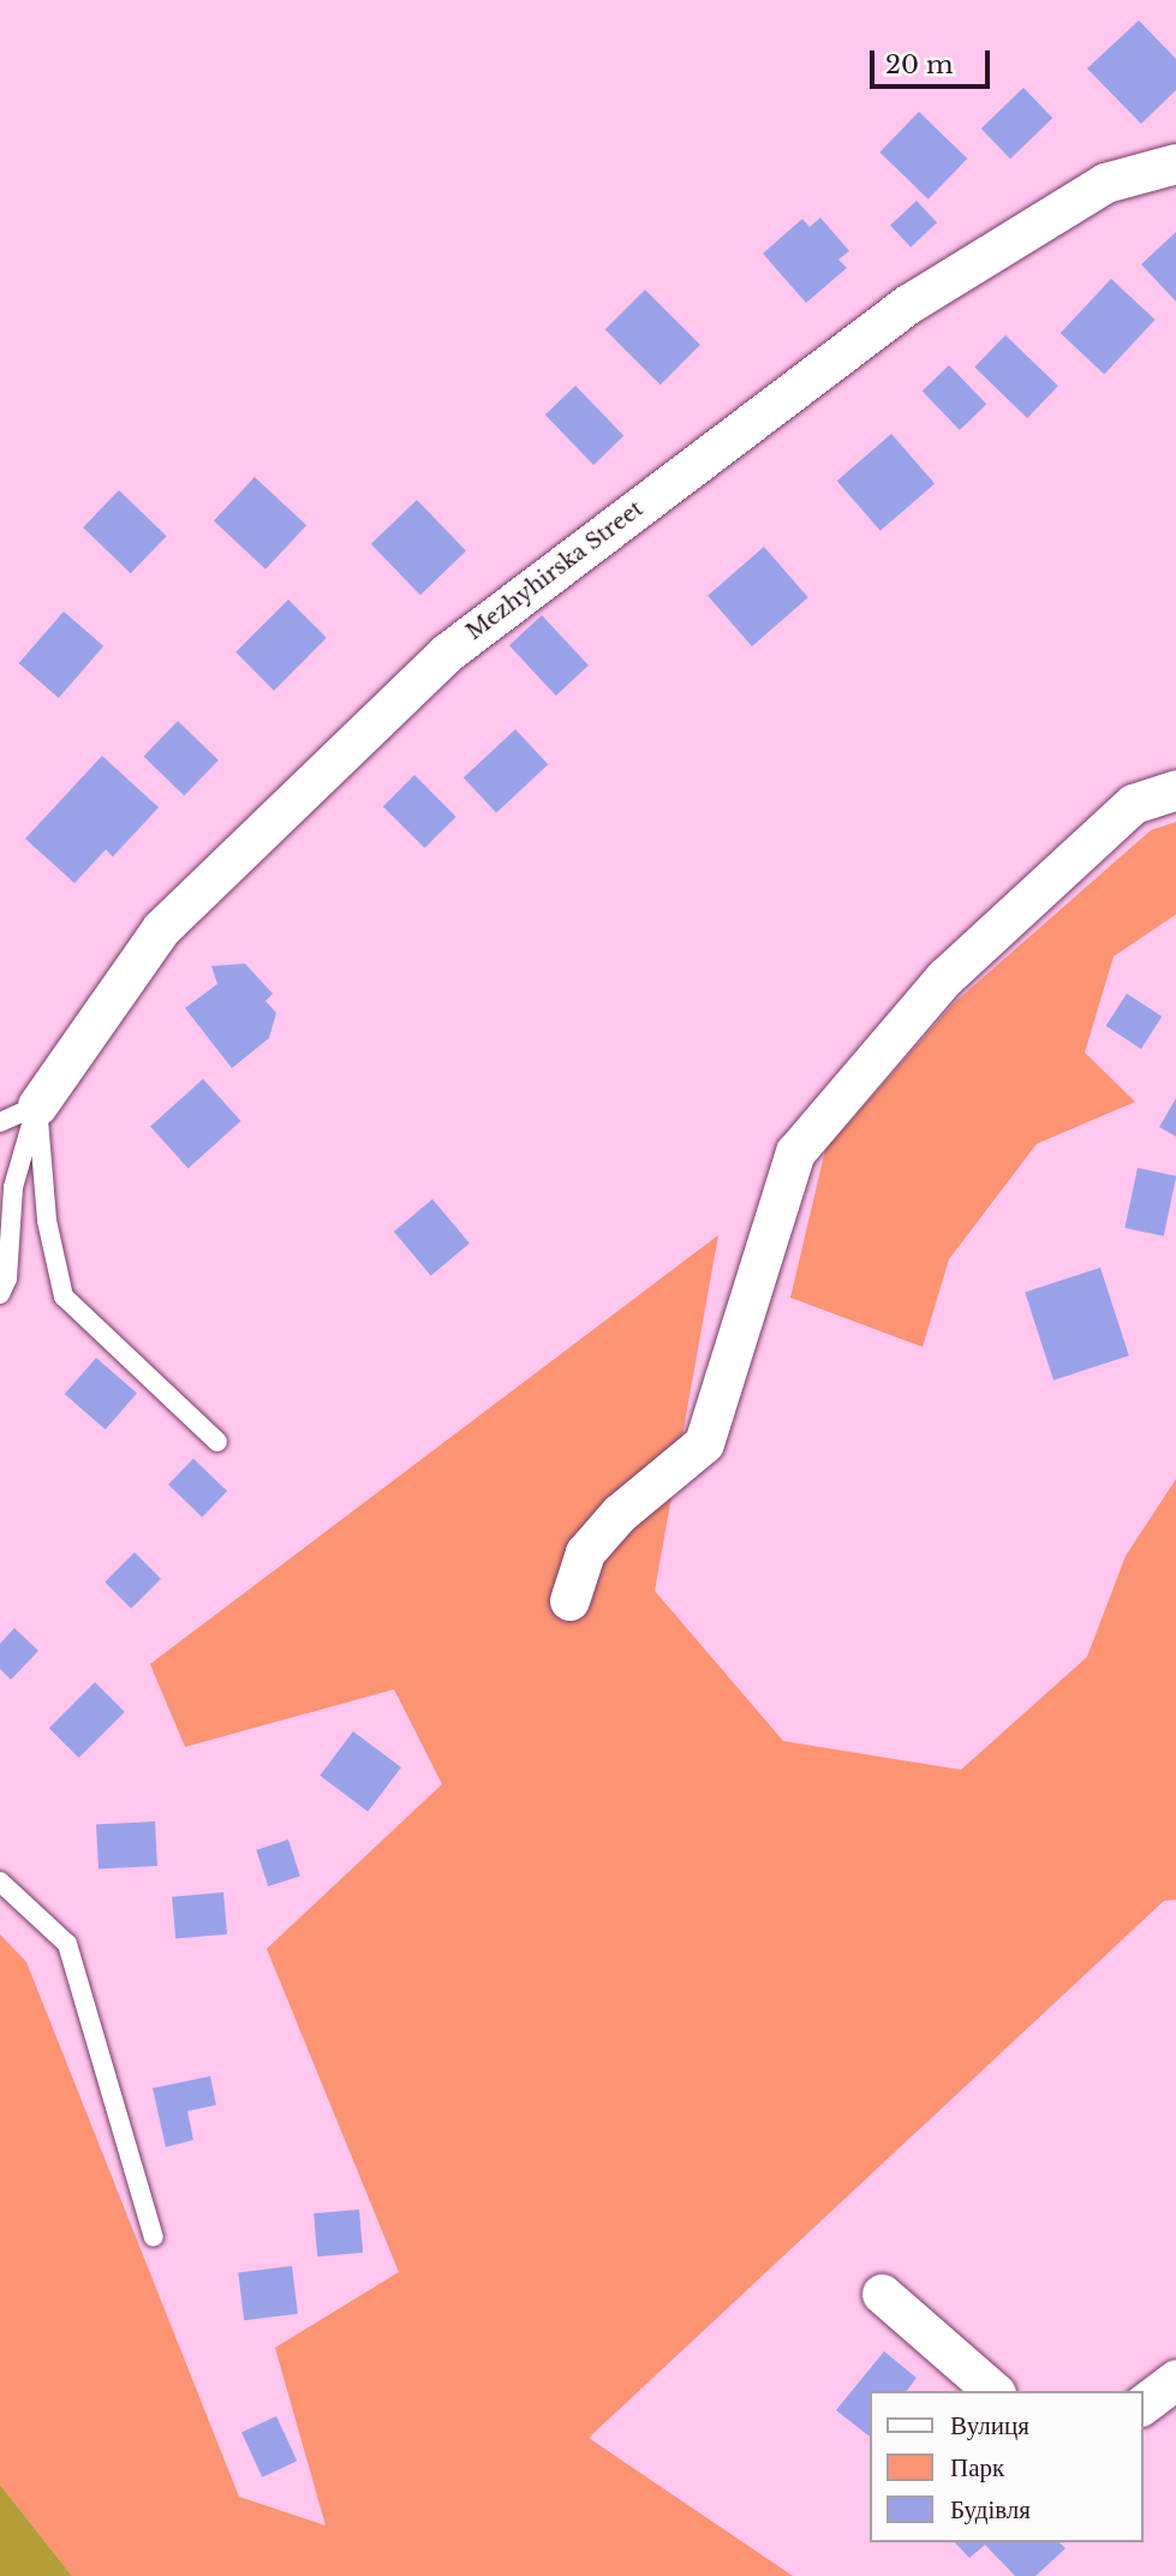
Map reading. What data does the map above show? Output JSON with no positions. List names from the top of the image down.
{
  "streets": {
    "street": ["Mezhyhirska Street"]
  },
  "legend": ["Вулиця", "Парк", "Будівля"],
  "scale_bar": "20 m"
}
